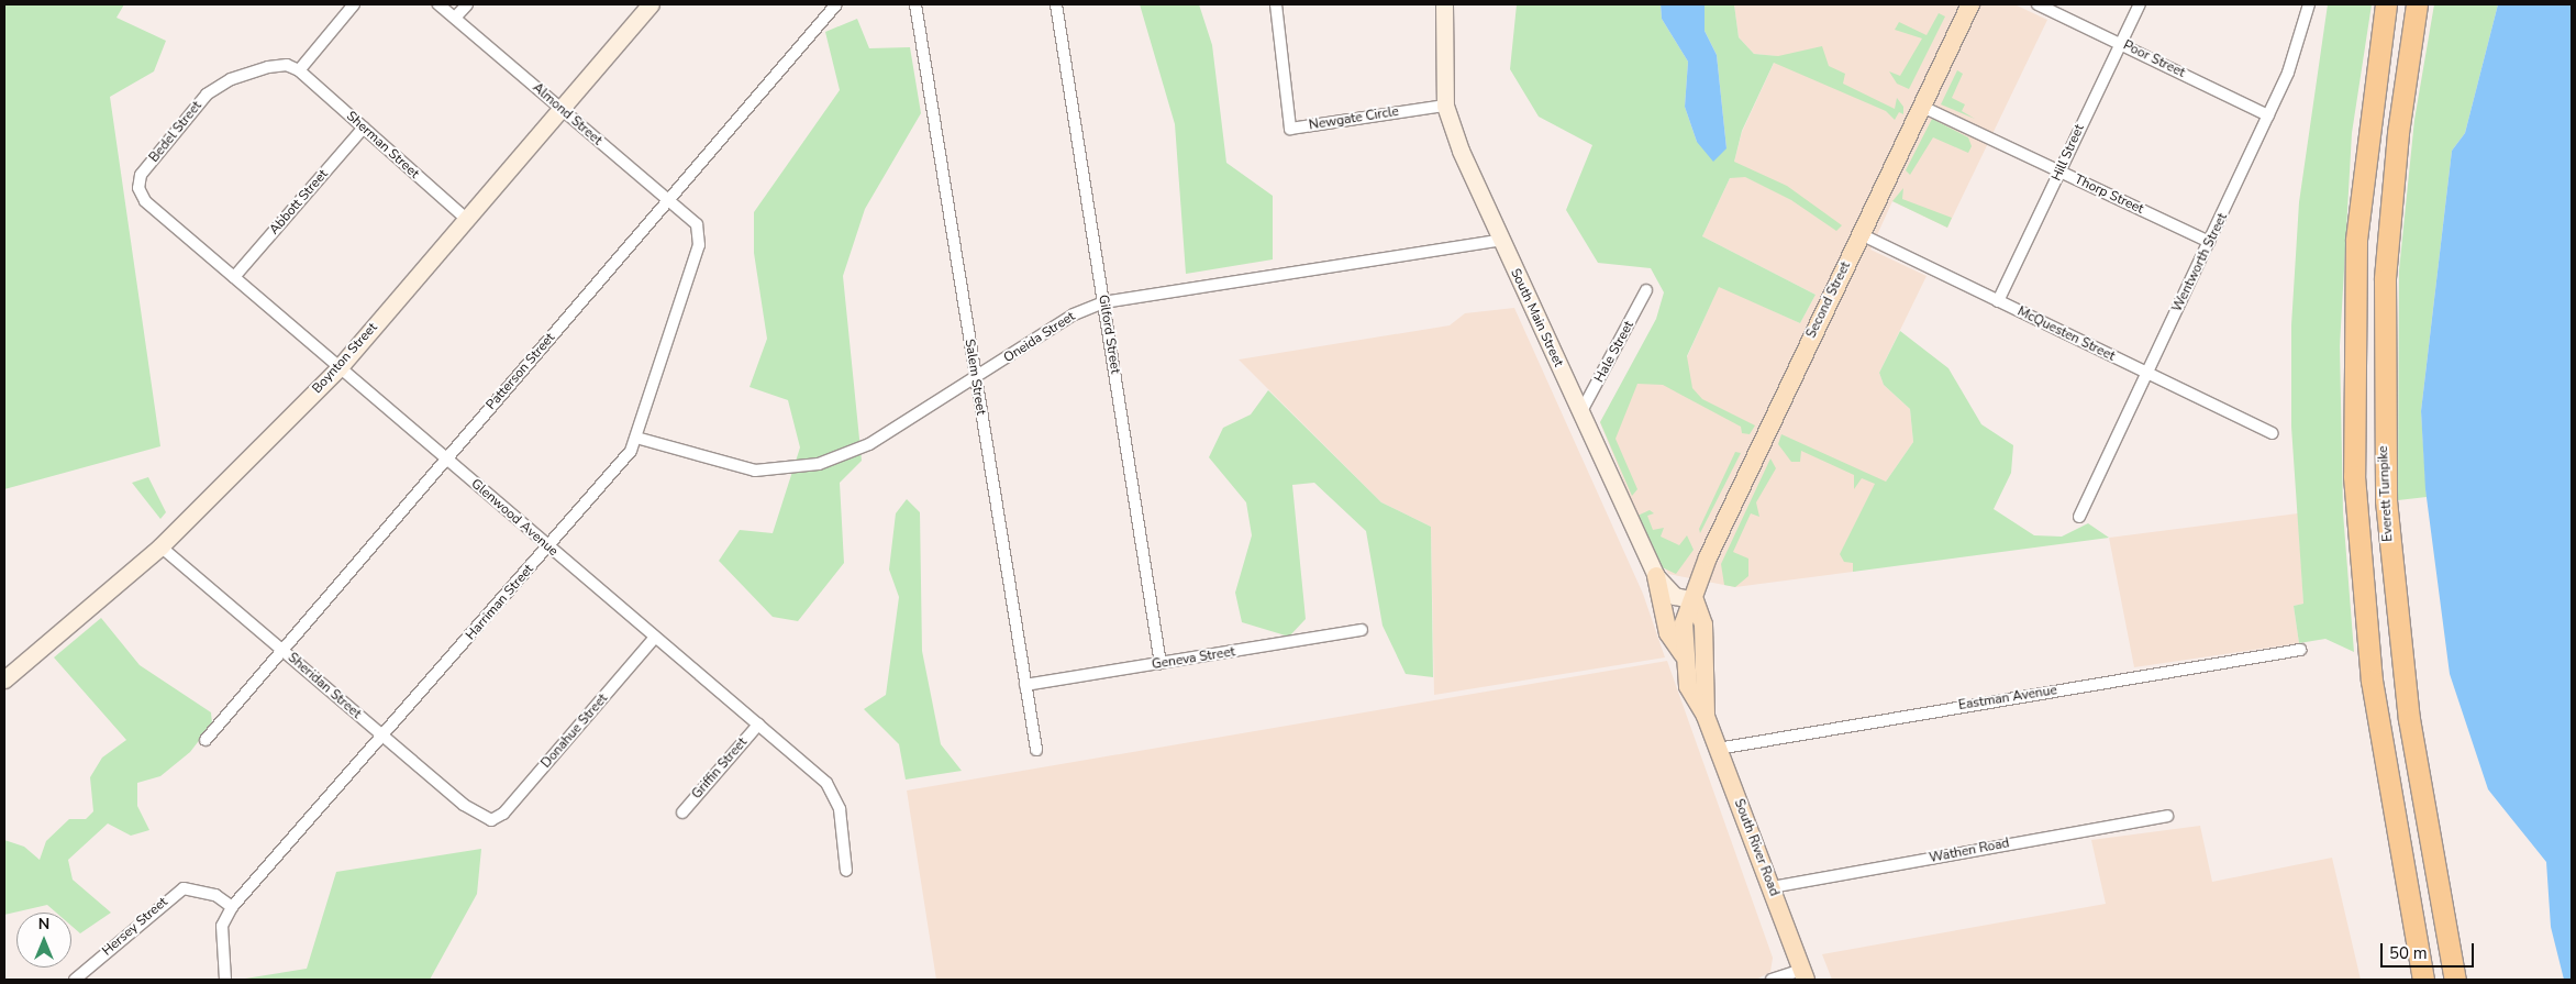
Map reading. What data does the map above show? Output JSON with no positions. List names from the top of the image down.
{
  "streets": {
    "highway": ["Everett Turnpike"],
    "main road": ["Second Street", "South River Road"],
    "street": [
      "Poor Street",
      "Almond Street",
      "Newgate Circle",
      "Bedel Street",
      "Sherman Street",
      "Hill Street",
      "Thorp Street",
      "Abbott Street",
      "Wentworth Street",
      "South Main Street",
      "Gilford Street",
      "McQuesten Street",
      "Oneida Street",
      "Hale Street",
      "Boynton Street",
      "Patterson Street",
      "Salem Street",
      "Glenwood Avenue",
      "Harriman Street",
      "Geneva Street",
      "Sheridan Street",
      "Eastman Avenue",
      "Donahue Street",
      "Griffin Street",
      "Wathen Road",
      "Hersey Street"
    ]
  },
  "crossings": [
    ["Poor Street", "Hill Street"],
    ["Poor Street", "Wentworth Street"],
    ["Almond Street", "Boynton Street"],
    ["Almond Street", "Patterson Street"],
    ["Almond Street", "Harriman Street"],
    ["Newgate Circle", "South Main Street"],
    ["Bedel Street", "Sherman Street"],
    ["Bedel Street", "Glenwood Avenue"],
    ["Sherman Street", "Abbott Street"],
    ["Sherman Street", "Boynton Street"],
    ["Hill Street", "Thorp Street"],
    ["Hill Street", "McQuesten Street"],
    ["Thorp Street", "Wentworth Street"],
    ["Thorp Street", "Second Street"],
    ["Abbott Street", "Glenwood Avenue"],
    ["Wentworth Street", "McQuesten Street"],
    ["Second Street", "South Main Street"],
    ["Second Street", "McQuesten Street"],
    ["Second Street", "South River Road"],
    ["South Main Street", "Oneida Street"],
    ["South Main Street", "Hale Street"],
    ["South Main Street", "South River Road"],
    ["Gilford Street", "Oneida Street"],
    ["Gilford Street", "Geneva Street"],
    ["Oneida Street", "Salem Street"],
    ["Oneida Street", "Harriman Street"],
    ["Boynton Street", "Glenwood Avenue"],
    ["Boynton Street", "Sheridan Street"],
    ["Patterson Street", "Glenwood Avenue"],
    ["Patterson Street", "Sheridan Street"],
    ["Salem Street", "Geneva Street"],
    ["Glenwood Avenue", "Harriman Street"],
    ["Glenwood Avenue", "Donahue Street"],
    ["Glenwood Avenue", "Griffin Street"],
    ["Harriman Street", "Sheridan Street"],
    ["Harriman Street", "Hersey Street"],
    ["Sheridan Street", "Donahue Street"],
    ["Eastman Avenue", "South River Road"],
    ["South River Road", "Wathen Road"]
  ],
  "scale_bar": "50 m",
  "north": "top"
}
